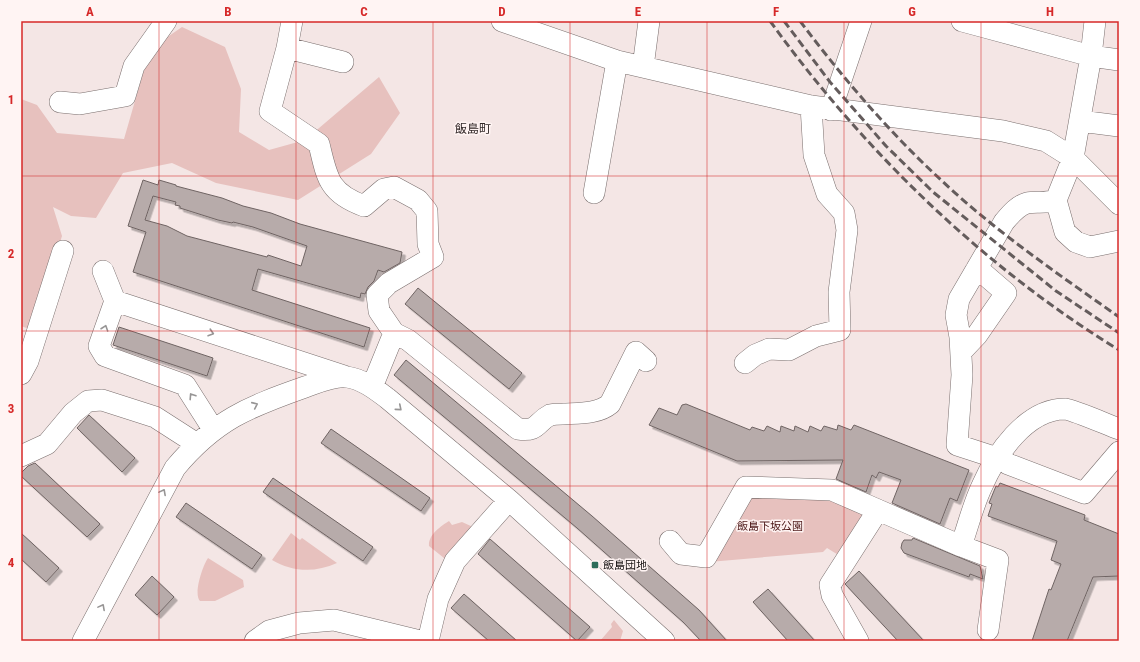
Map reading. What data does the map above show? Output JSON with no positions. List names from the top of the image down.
{
  "districts": ["飯島町"],
  "parks": ["飯島下坂公園"],
  "places": {
    "transit": ["飯島団地"]
  },
  "grid": {
    "columns": [
      "A",
      "B",
      "C",
      "D",
      "E",
      "F",
      "G",
      "H"
    ],
    "rows": [
      "1",
      "2",
      "3",
      "4"
    ]
  }
}
